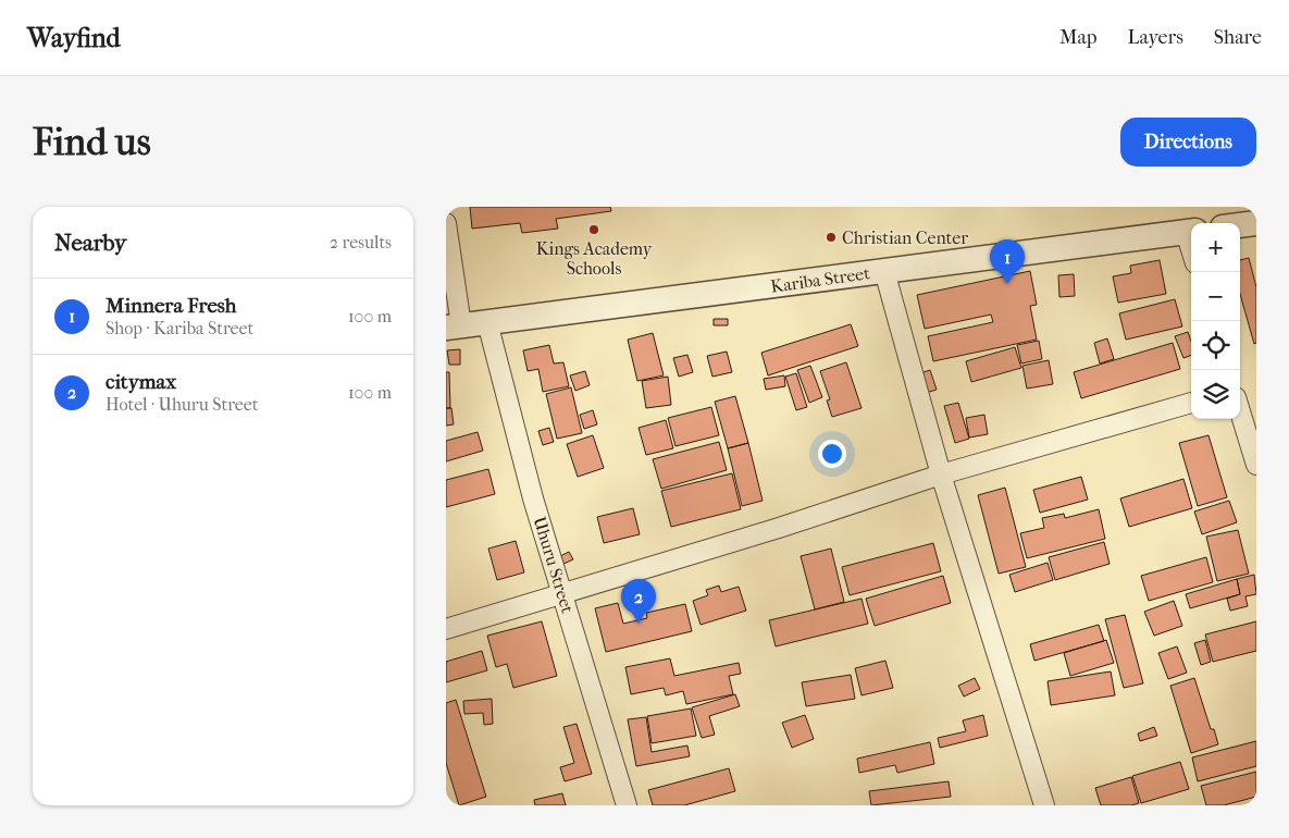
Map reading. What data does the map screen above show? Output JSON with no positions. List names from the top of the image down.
{
  "streets": {
    "street": ["Kariba Street", "Uhuru Street"]
  },
  "crossings": [
    ["Kariba Street", "Uhuru Street"]
  ],
  "places": ["Kings Academy Schools", "Christian Center"],
  "page": {
    "header": "Wayfind",
    "nav": ["Map", "Layers", "Share"],
    "buttons": "Directions",
    "title": "Find us",
    "heading": ["Nearby", "2 results"],
    "map_buttons": ["+", "−"],
    "pins": ["1", "2"],
    "list": [
      {
        "mark": "1",
        "name": "Minnera Fresh",
        "note": "Shop · Kariba Street",
        "value": "100 m"
      },
      {
        "mark": "2",
        "name": "citymax",
        "note": "Hotel · Uhuru Street",
        "value": "100 m"
      }
    ]
  }
}
